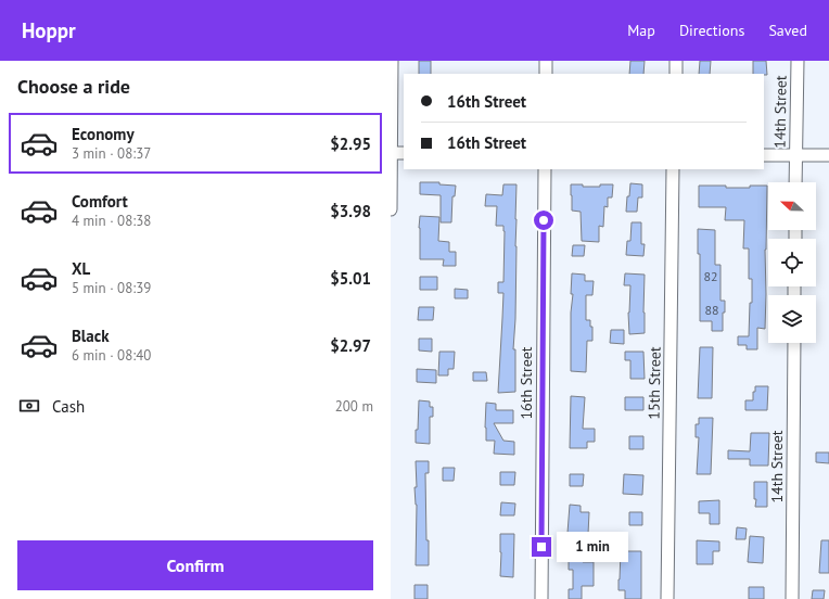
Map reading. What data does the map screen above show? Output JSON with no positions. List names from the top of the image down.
{
  "streets": {
    "street": ["14th Street", "16th Street", "15th Street"]
  },
  "house_numbers": ["82", "88"],
  "north": "left",
  "page": {
    "header": "Hoppr",
    "nav": ["Map", "Directions", "Saved"],
    "heading": "Choose a ride",
    "banner": ["16th Street", "16th Street"],
    "list": [
      {
        "name": "Economy",
        "note": "3 min · 08:37",
        "value": "$2.95"
      },
      {
        "name": "Comfort",
        "note": "4 min · 08:38",
        "value": "$3.98"
      },
      {
        "name": "XL",
        "note": "5 min · 08:39",
        "value": "$5.01"
      },
      {
        "name": "Black",
        "note": "6 min · 08:40",
        "value": "$2.97"
      }
    ],
    "pay": ["Cash", "200 m"],
    "buttons": "Confirm",
    "bubble": "1 min"
  }
}
